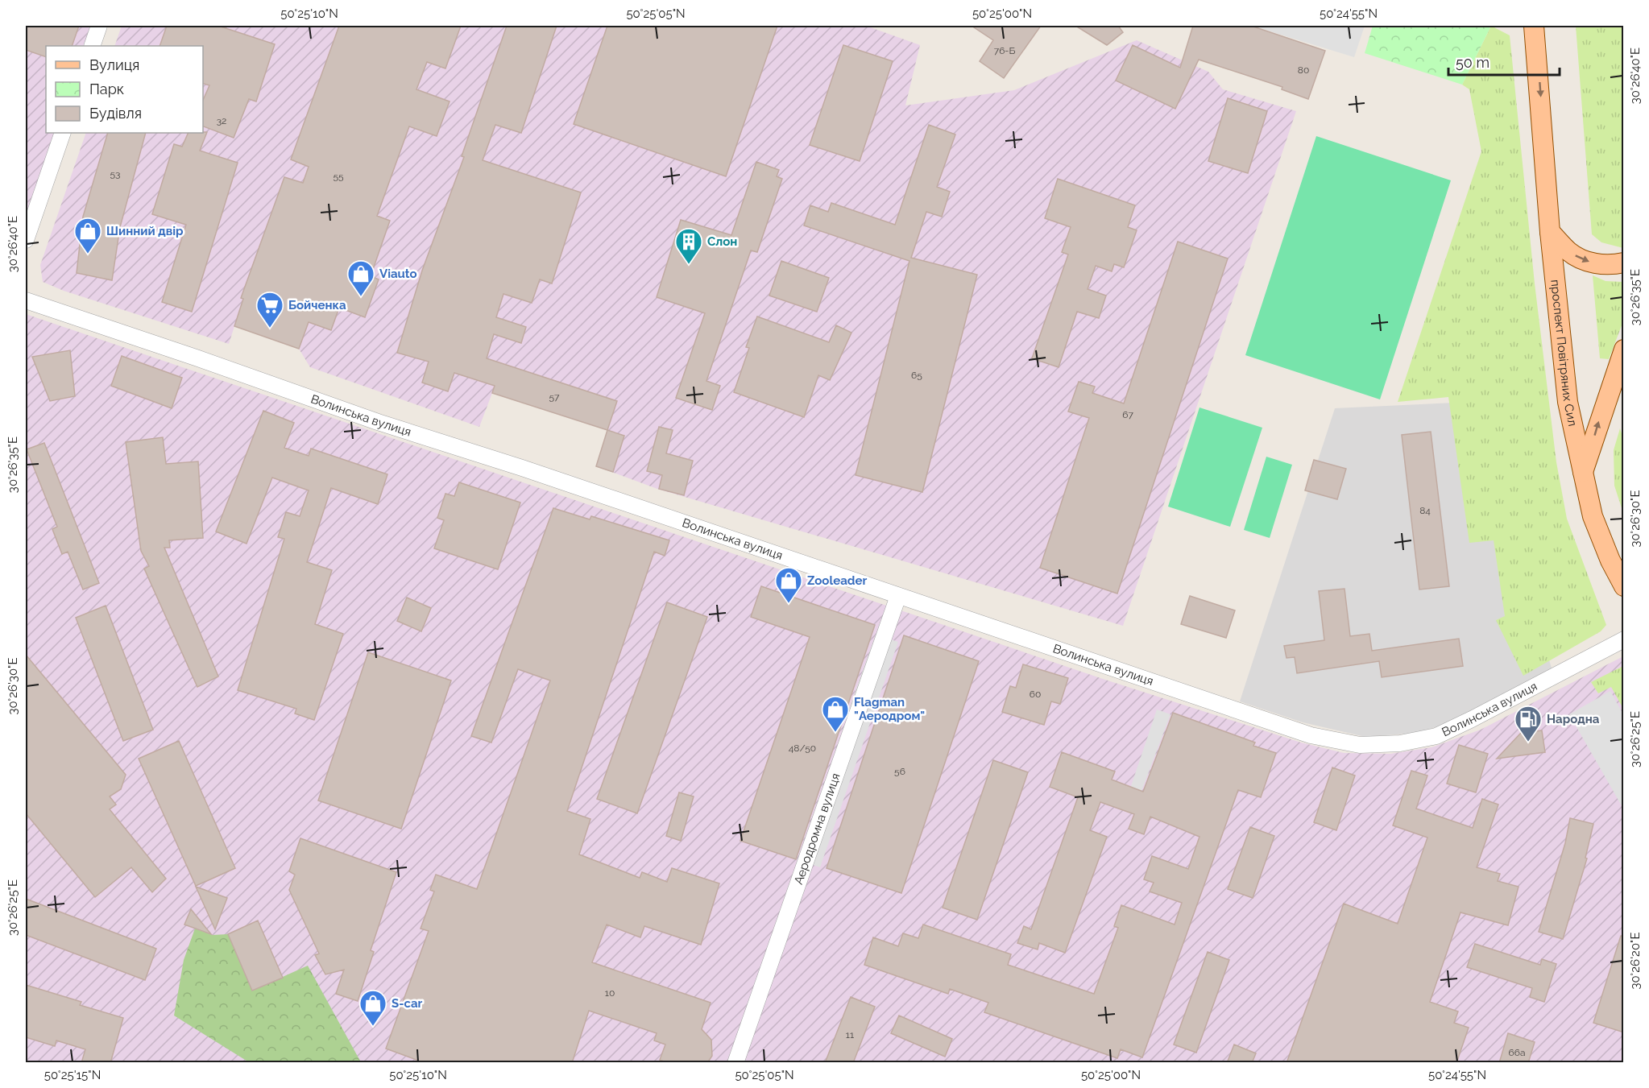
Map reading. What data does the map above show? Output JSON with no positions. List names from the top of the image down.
{
  "streets": {
    "main road": ["проспект Повітряних Сил"],
    "street": ["Волинська вулиця", "Аеродромна вулиця"]
  },
  "crossings": [
    ["Волинська вулиця", "Аеродромна вулиця"]
  ],
  "places": {
    "shop": [
      "Шинний двір",
      "Viauto",
      "Zooleader",
      "Flagman \"Аеродром\"",
      "S-car"
    ],
    "building": ["Слон"],
    "supermarket": ["Бойченка"],
    "fuel station": ["Народна"]
  },
  "house_numbers": [
    "76-Б",
    "80",
    "32",
    "53",
    "55",
    "65",
    "57",
    "67",
    "84",
    "60",
    "48/50",
    "56",
    "10",
    "11",
    "66а"
  ],
  "legend": ["Вулиця", "Парк", "Будівля"],
  "scale_bar": "50 m",
  "coordinates": [
    "50°25'10\"N",
    "50°25'05\"N",
    "50°25'00\"N",
    "50°24'55\"N",
    "30°26'40\"E",
    "30°26'35\"E",
    "30°26'30\"E",
    "30°26'25\"E",
    "30°26'20\"E",
    "50°25'15\"N"
  ]
}
